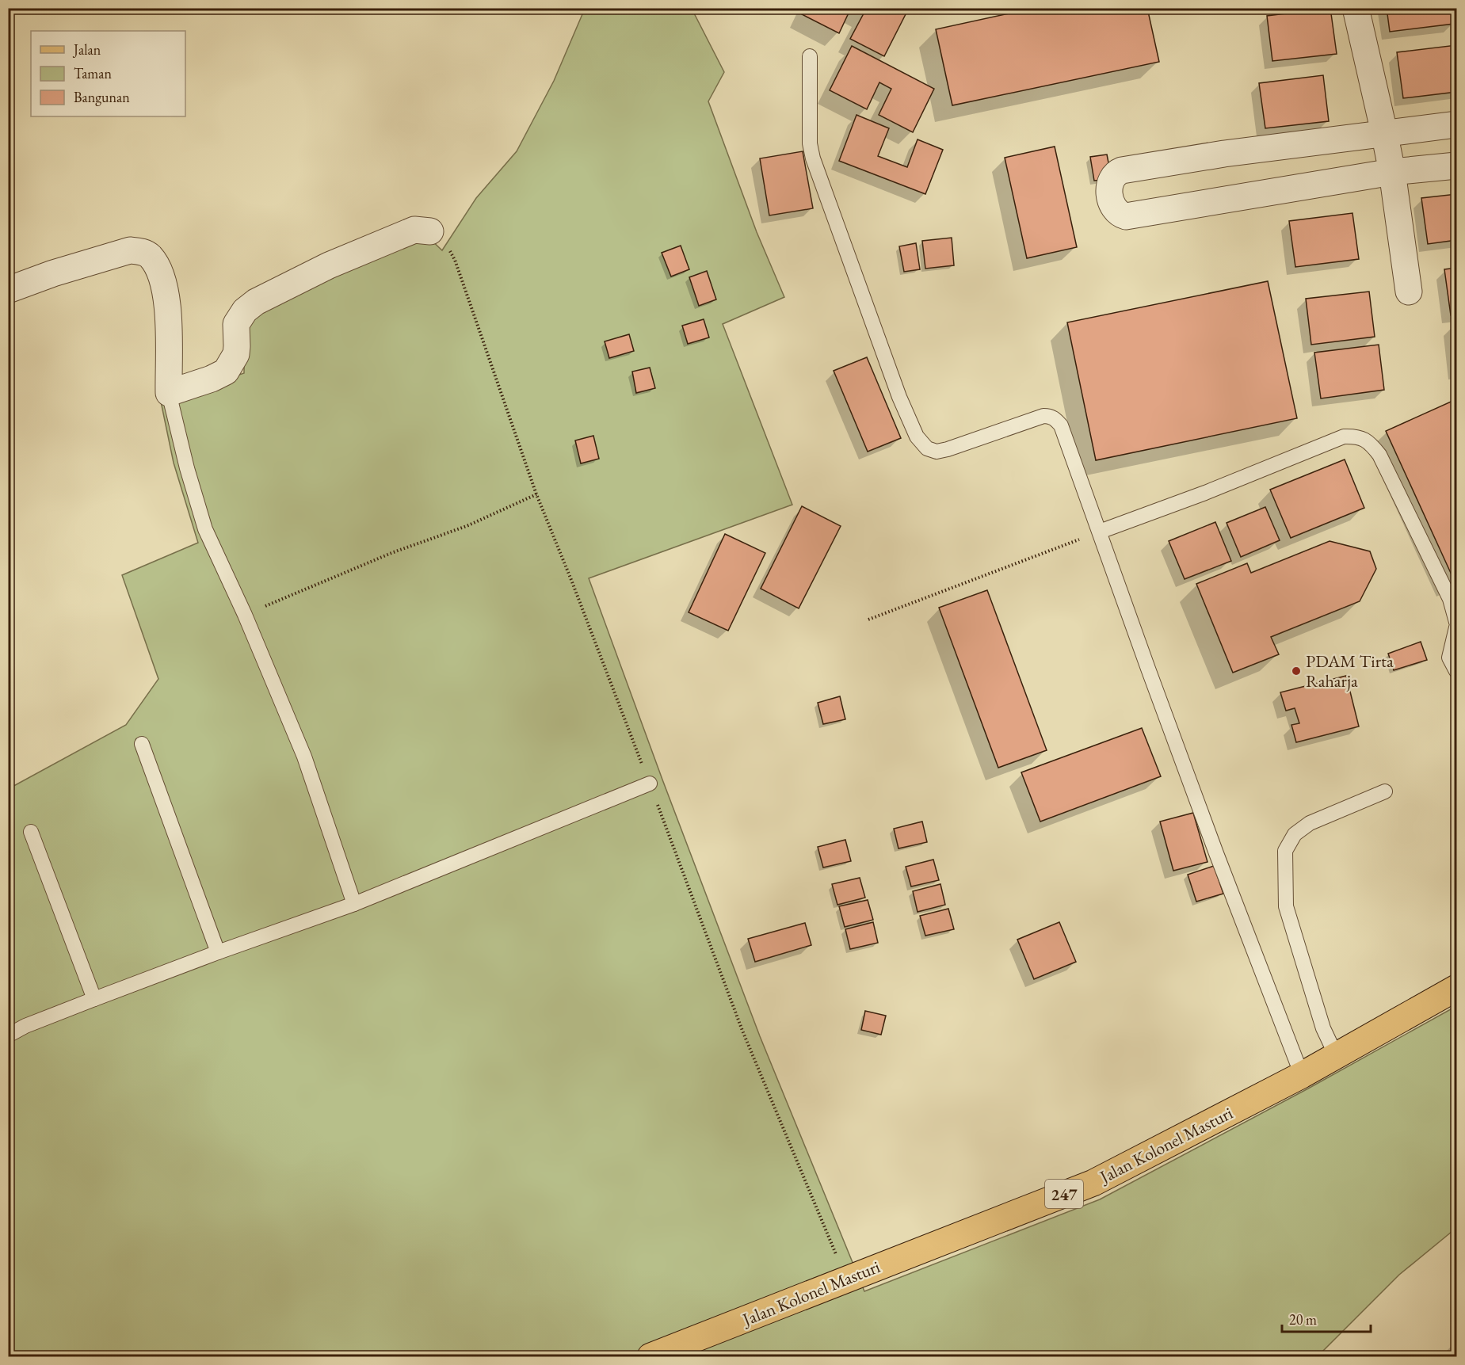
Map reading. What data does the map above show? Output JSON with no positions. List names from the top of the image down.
{
  "streets": {
    "main road": ["Jalan Kolonel Masturi", "247"]
  },
  "places": ["PDAM Tirta Raharja"],
  "legend": ["Jalan", "Taman", "Bangunan"],
  "scale_bar": "20 m"
}
